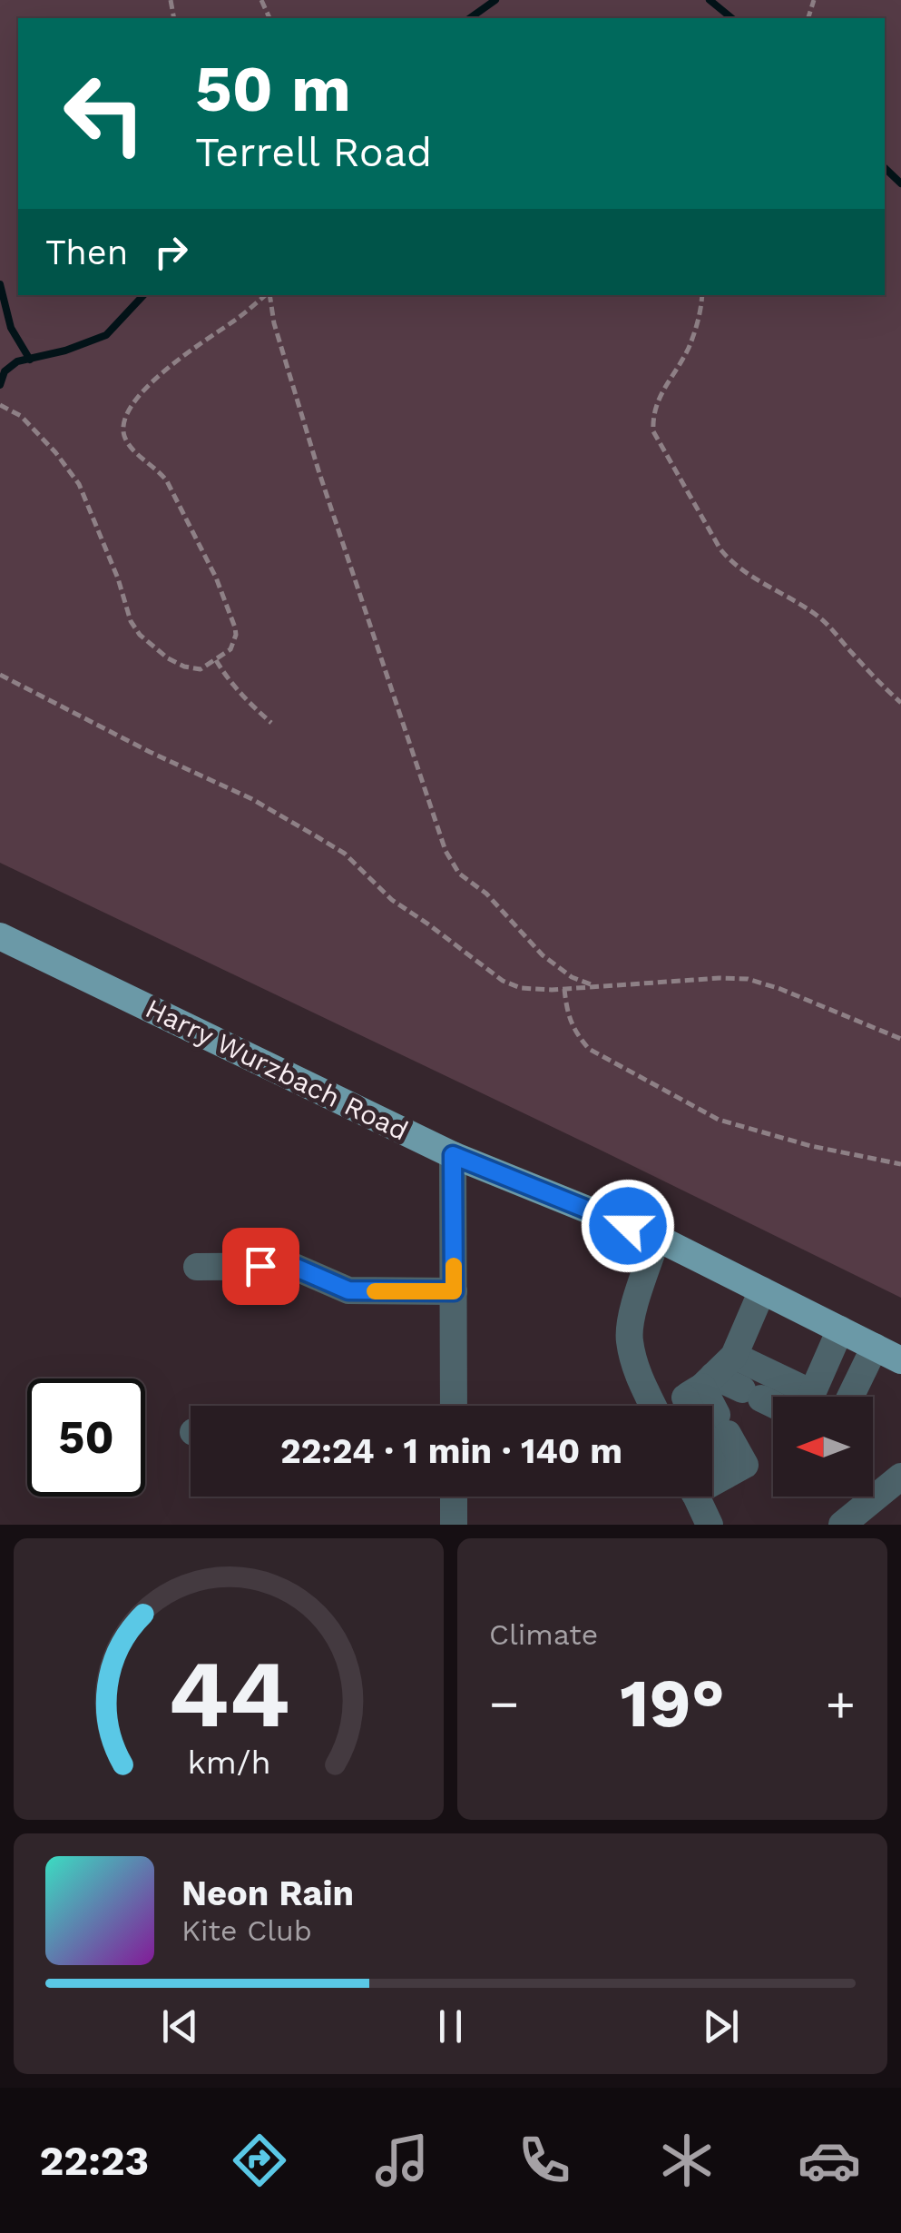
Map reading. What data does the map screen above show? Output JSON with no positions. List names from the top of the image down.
{
  "streets": {
    "main road": ["Harry Wurzbach Road"]
  },
  "north": "left",
  "page": {
    "turn": ["50 m", "Terrell Road"],
    "then": "Then",
    "limit": "50",
    "trip": "22:24 · 1 min · 140 m",
    "tile": "Climate",
    "heat": ["−", "19°", "+"],
    "song": ["Neon Rain", "Kite Club"],
    "tabs": "22:23",
    "gauge": ["44", "km/h"]
  }
}
